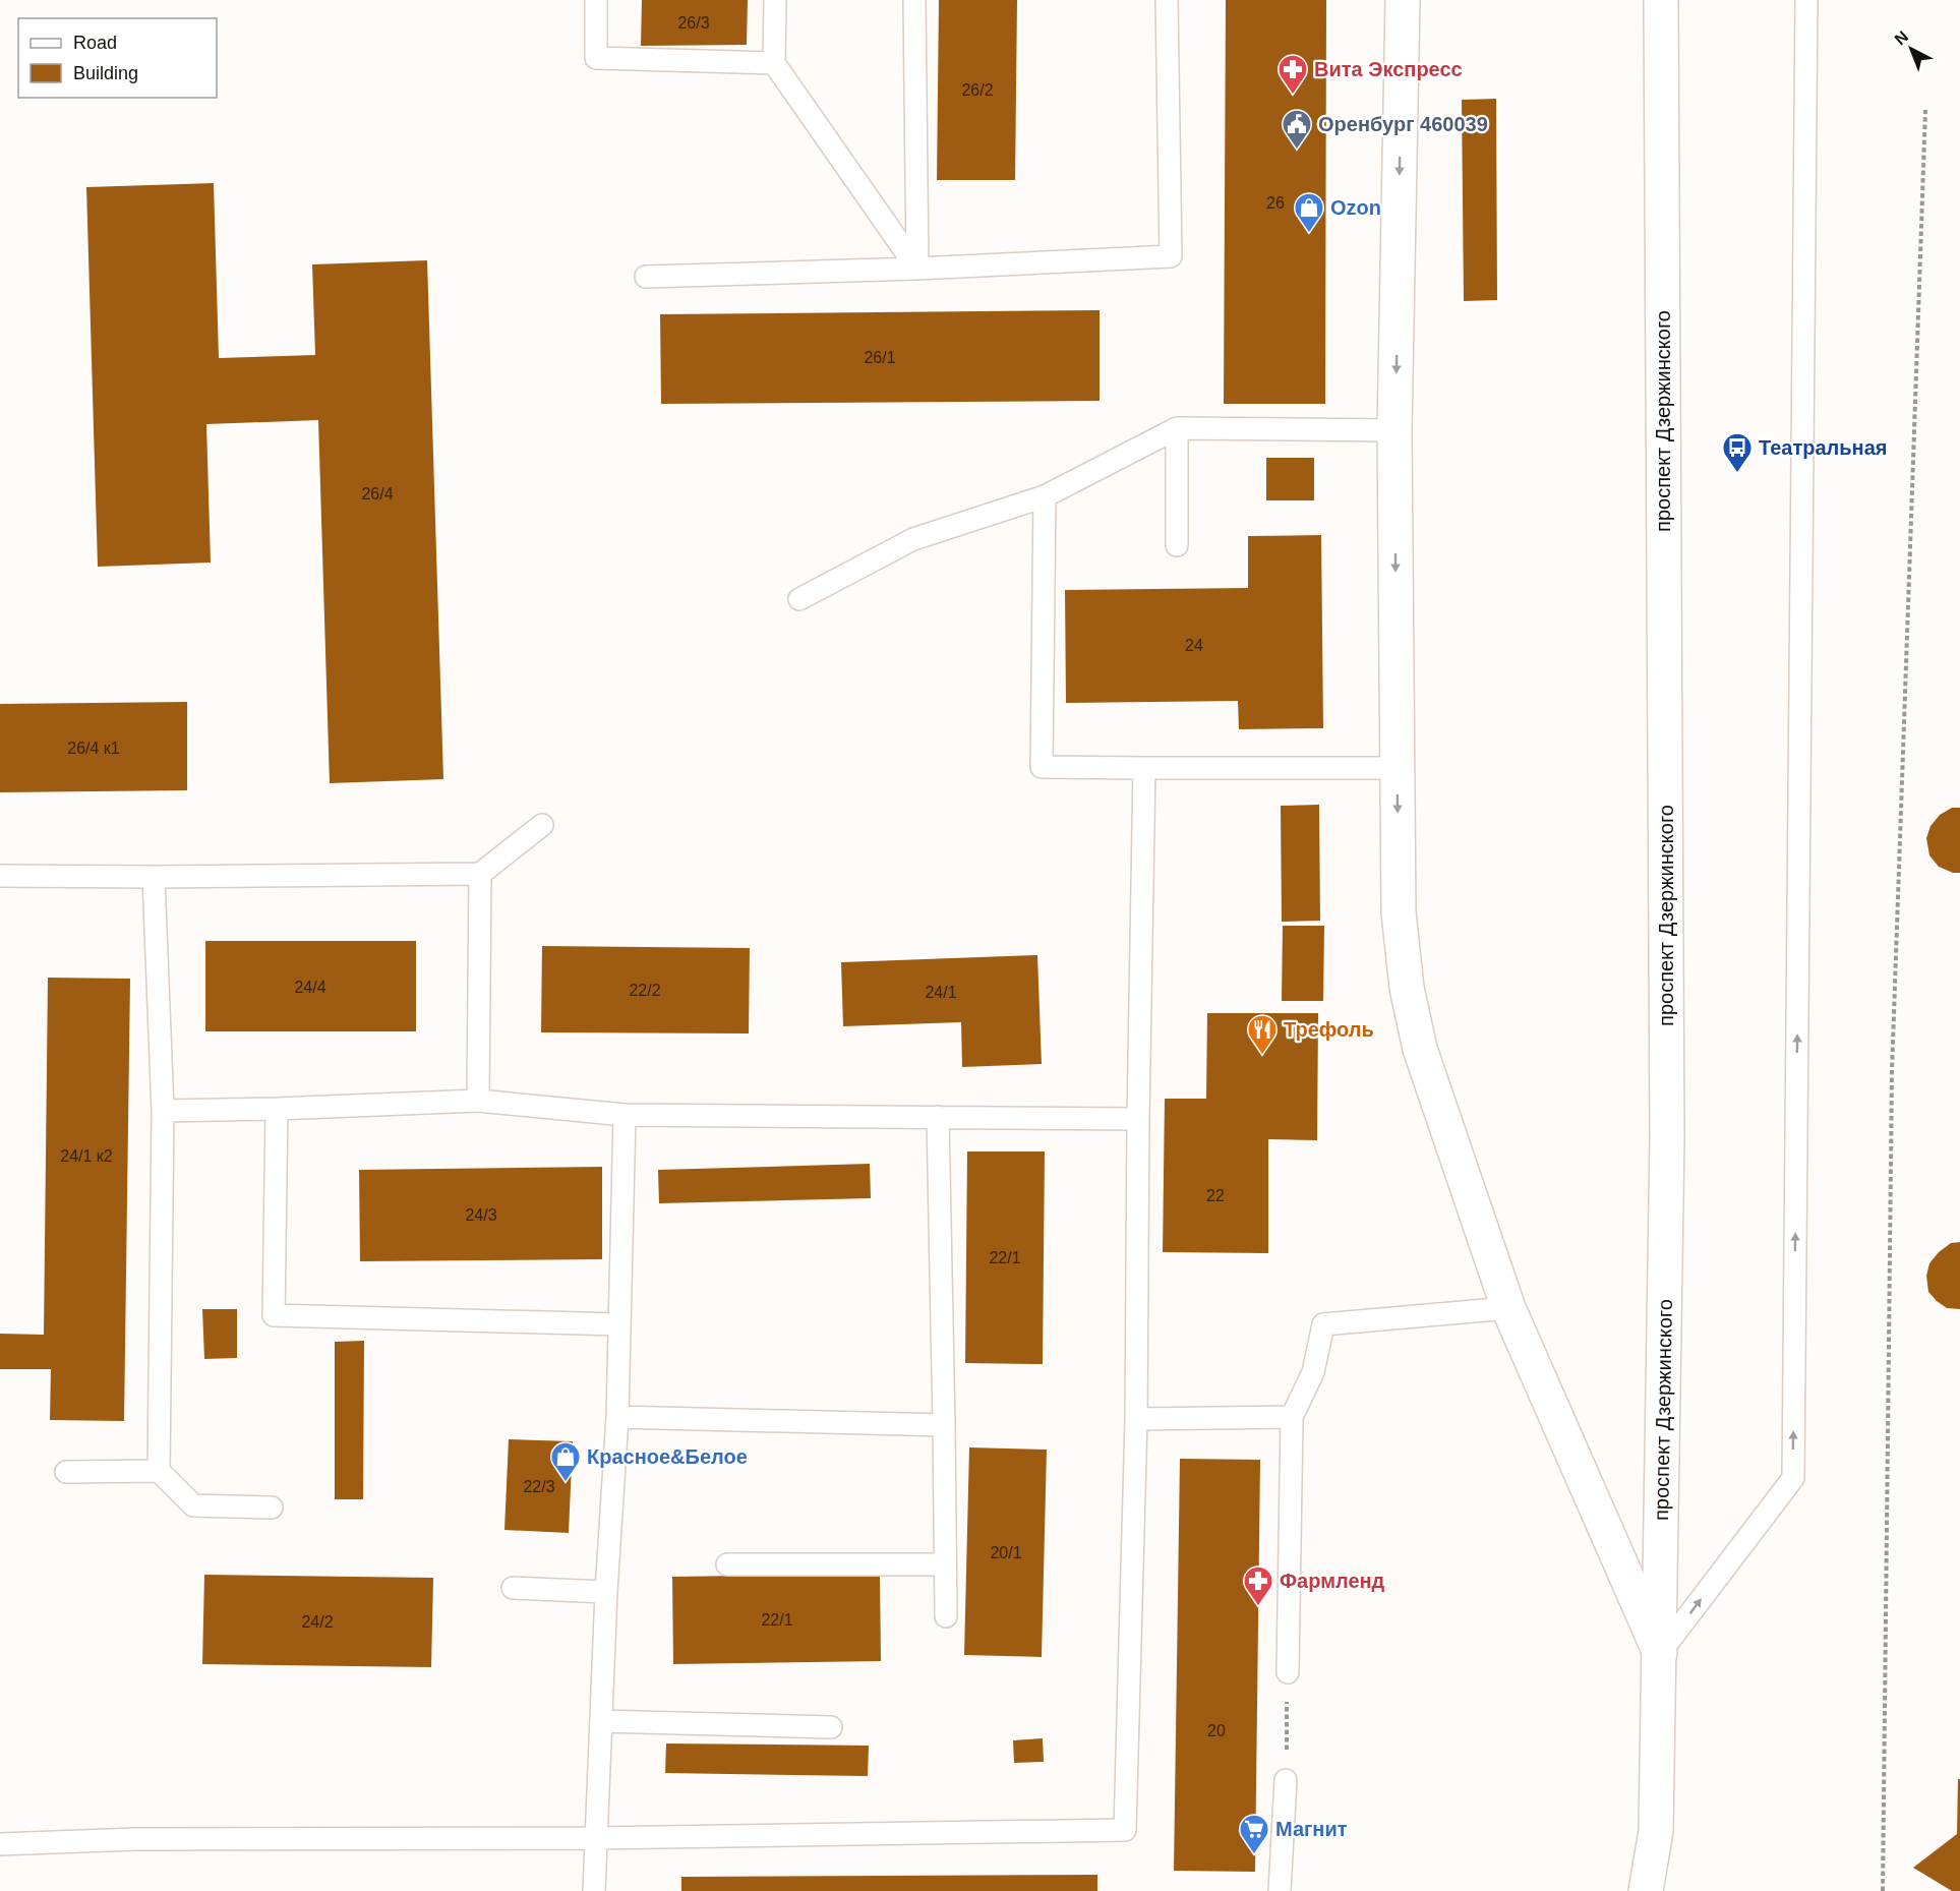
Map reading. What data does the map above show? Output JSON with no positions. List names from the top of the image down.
{
  "streets": {
    "main road": ["проспект Дзержинского"]
  },
  "places": {
    "pharmacy": ["Вита Экспресс", "Фармленд"],
    "public building": ["Оренбург 460039"],
    "shop": ["Ozon", "Красное&Белое"],
    "bus stop": ["Театральная"],
    "restaurant": ["Трефоль"],
    "supermarket": ["Магнит"]
  },
  "house_numbers": [
    "26/3",
    "26/2",
    "26",
    "26/1",
    "26/4",
    "24",
    "26/4 к1",
    "24/4",
    "22/2",
    "24/1",
    "24/1 к2",
    "22",
    "24/3",
    "22/1",
    "22/3",
    "20/1",
    "22/1",
    "24/2",
    "20"
  ],
  "legend": ["Road", "Building"],
  "north": "top left"
}
